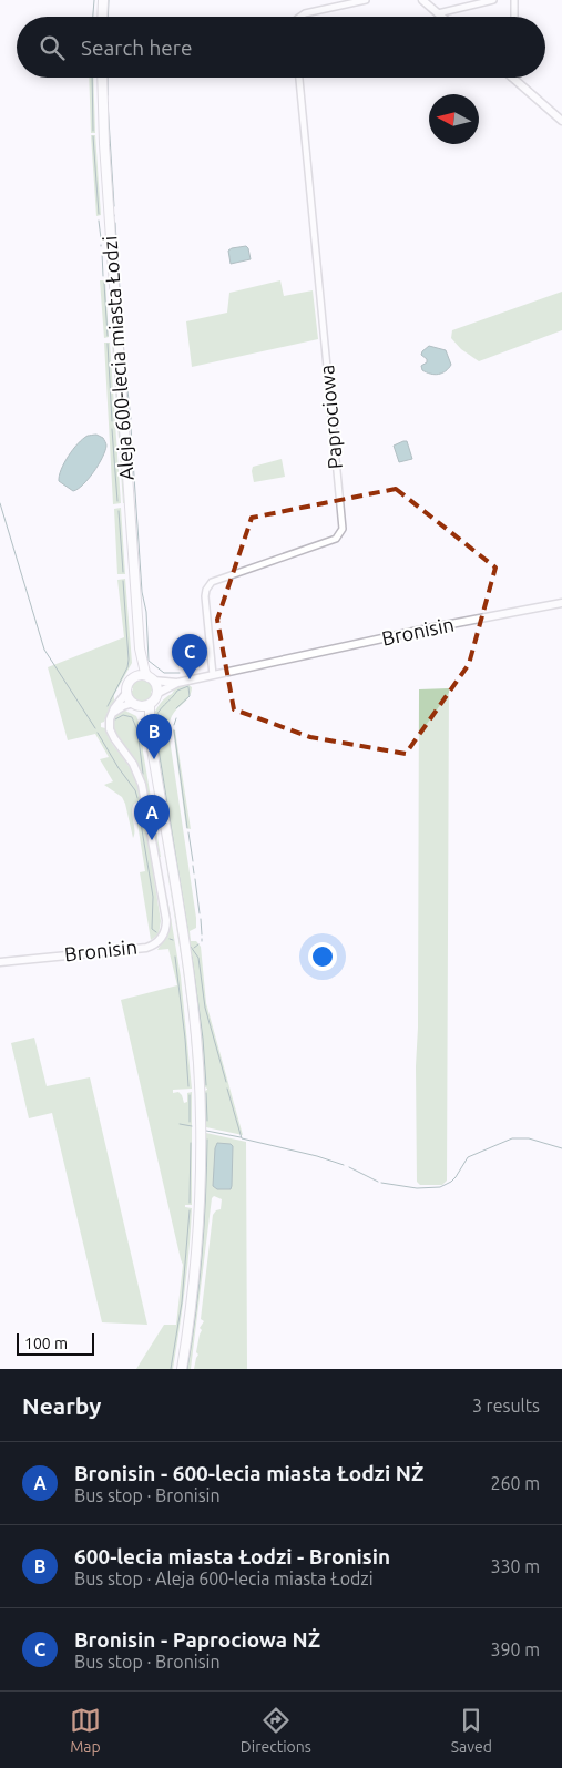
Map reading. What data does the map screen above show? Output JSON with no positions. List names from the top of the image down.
{
  "streets": {
    "main road": ["Aleja 600-lecia miasta Łodzi"],
    "street": ["Paprociowa", "Bronisin"]
  },
  "crossings": [
    ["Aleja 600-lecia miasta Łodzi", "Bronisin"],
    ["Paprociowa", "Bronisin"]
  ],
  "scale_bar": "100 m",
  "north": "left",
  "page": {
    "search": "Search here",
    "pins": ["C", "B", "A"],
    "scale": "100 m",
    "heading": ["Nearby", "3 results"],
    "list": [
      {
        "mark": "A",
        "name": "Bronisin - 600-lecia miasta Łodzi NŻ",
        "note": "Bus stop · Bronisin",
        "value": "260 m"
      },
      {
        "mark": "B",
        "name": "600-lecia miasta Łodzi - Bronisin",
        "note": "Bus stop · Aleja 600-lecia miasta Łodzi",
        "value": "330 m"
      },
      {
        "mark": "C",
        "name": "Bronisin - Paprociowa NŻ",
        "note": "Bus stop · Bronisin",
        "value": "390 m"
      }
    ],
    "nav": ["Map", "Directions", "Saved"]
  }
}
